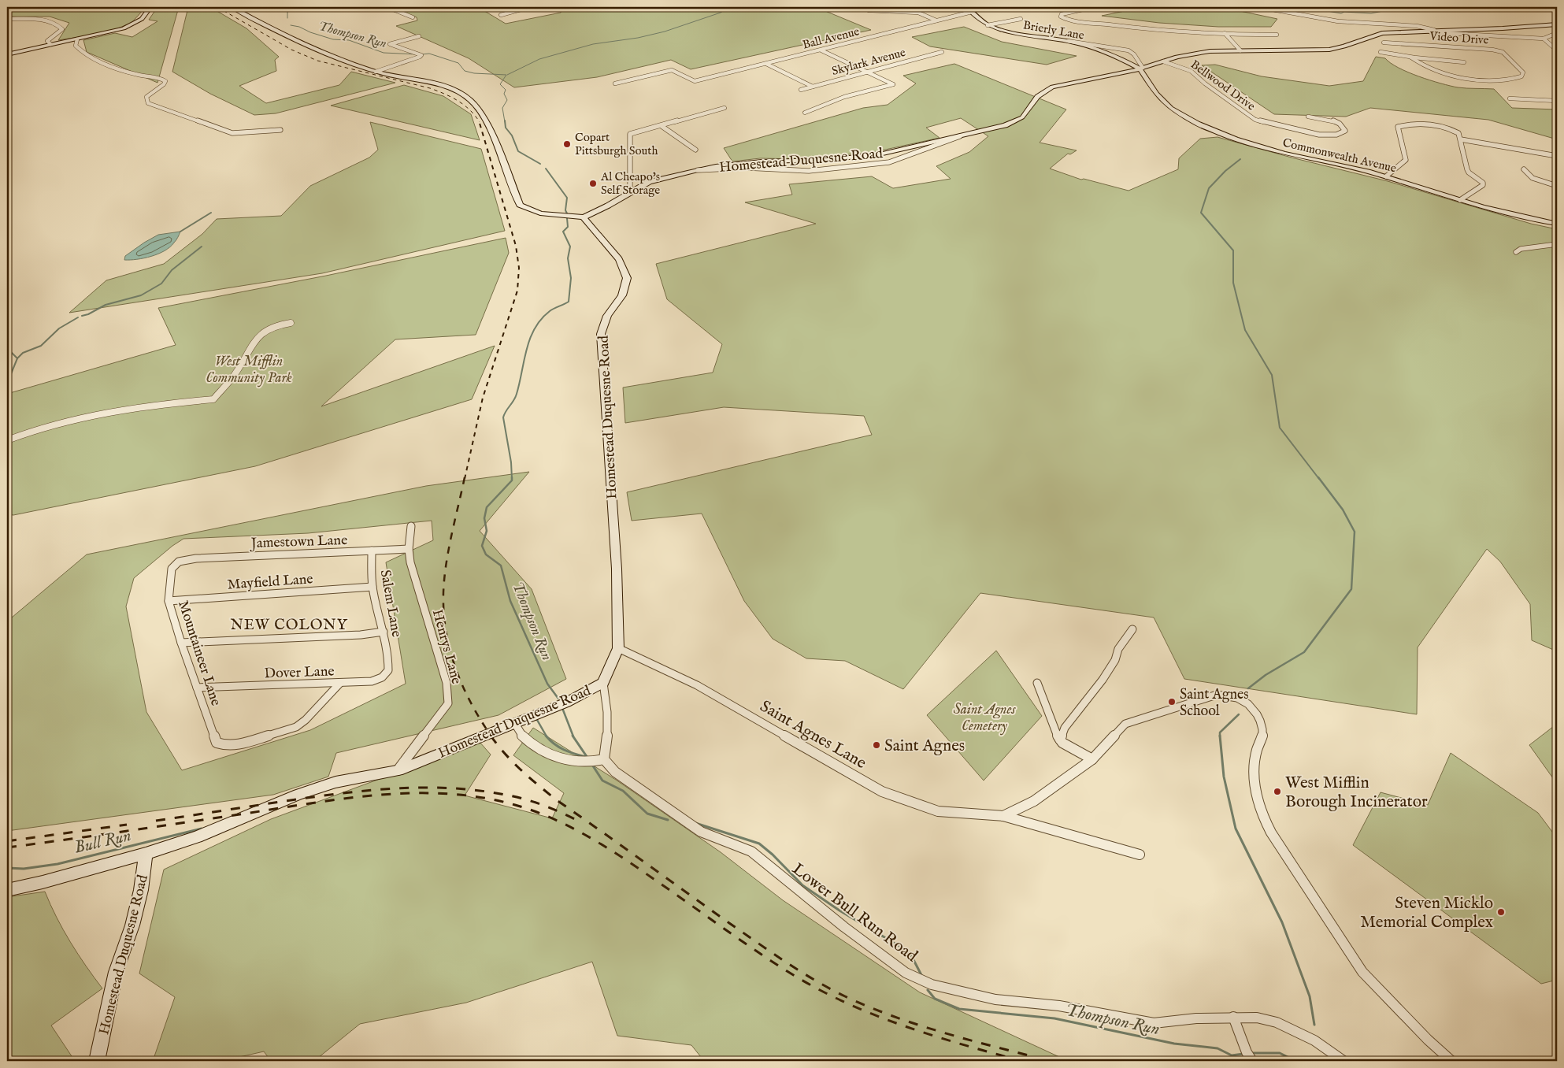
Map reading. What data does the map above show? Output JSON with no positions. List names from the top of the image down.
{
  "streets": {
    "street": [
      "Brierly Lane",
      "Ball Avenue",
      "Video Drive",
      "Skylark Avenue",
      "Bellwood Drive",
      "Commonwealth Avenue",
      "Homestead Duquesne Road",
      "Jamestown Lane",
      "Mayfield Lane",
      "Salem Lane",
      "Henrys Lane",
      "Mountaineer Lane",
      "Dover Lane",
      "Saint Agnes Lane",
      "Lower Bull Run Road"
    ]
  },
  "crossings": [
    ["Brierly Lane", "Ball Avenue"],
    ["Brierly Lane", "Commonwealth Avenue"],
    ["Brierly Lane", "Homestead Duquesne Road"],
    ["Bellwood Drive", "Homestead Duquesne Road"],
    ["Commonwealth Avenue", "Homestead Duquesne Road"],
    ["Homestead Duquesne Road", "Henrys Lane"],
    ["Homestead Duquesne Road", "Saint Agnes Lane"],
    ["Jamestown Lane", "Salem Lane"],
    ["Jamestown Lane", "Henrys Lane"],
    ["Jamestown Lane", "Mountaineer Lane"],
    ["Mayfield Lane", "Salem Lane"],
    ["Mayfield Lane", "Mountaineer Lane"],
    ["Salem Lane", "Dover Lane"],
    ["Mountaineer Lane", "Dover Lane"]
  ],
  "districts": ["NEW COLONY"],
  "water": ["Thompson Run", "Bull Run"],
  "parks": ["West Mifflin Community Park", "Saint Agnes Cemetery"],
  "places": [
    "Copart Pittsburgh South",
    "Al Cheapo's Self Storage",
    "Saint Agnes School",
    "Saint Agnes",
    "West Mifflin Borough Incinerator",
    "Steven Micklo Memorial Complex"
  ]
}
